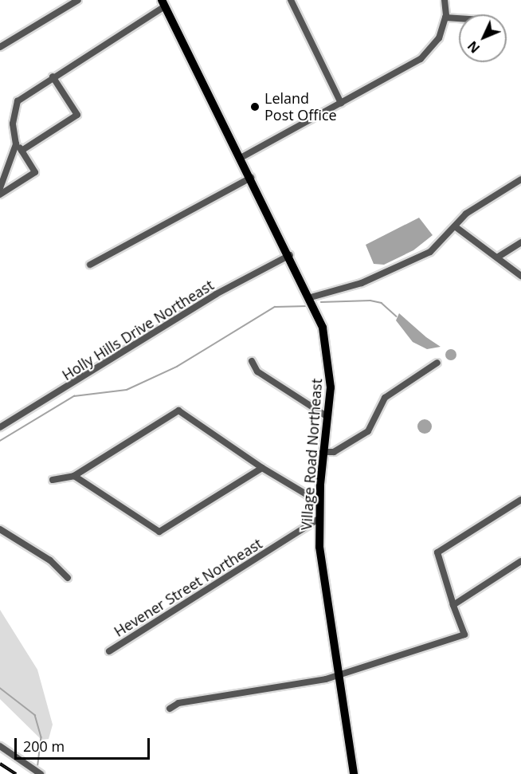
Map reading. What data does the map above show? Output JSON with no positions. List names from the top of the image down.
{
  "streets": {
    "main road": ["Village Road Northeast"],
    "street": ["Holly Hills Drive Northeast", "Hevener Street Northeast"]
  },
  "crossings": [
    ["Holly Hills Drive Northeast", "Village Road Northeast"],
    ["Village Road Northeast", "Hevener Street Northeast"]
  ],
  "places": ["Leland Post Office"],
  "scale_bar": "200 m",
  "north": "bottom left"
}
